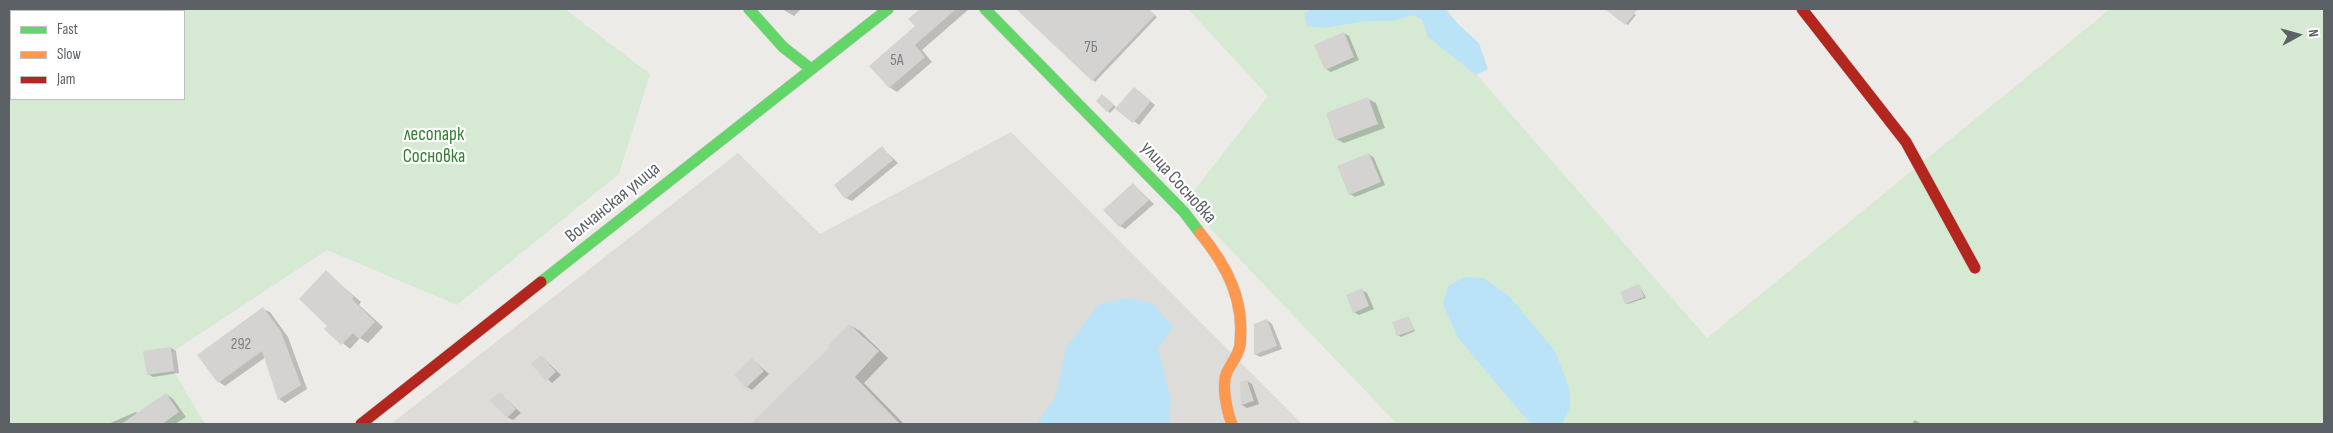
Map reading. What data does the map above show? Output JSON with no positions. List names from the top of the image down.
{
  "streets": {
    "street": ["улица Сосновка", "Волчанская улица"]
  },
  "parks": ["лесопарк Сосновка"],
  "house_numbers": ["7Б", "5А", "292"],
  "legend": ["Fast", "Slow", "Jam"],
  "north": "right"
}
